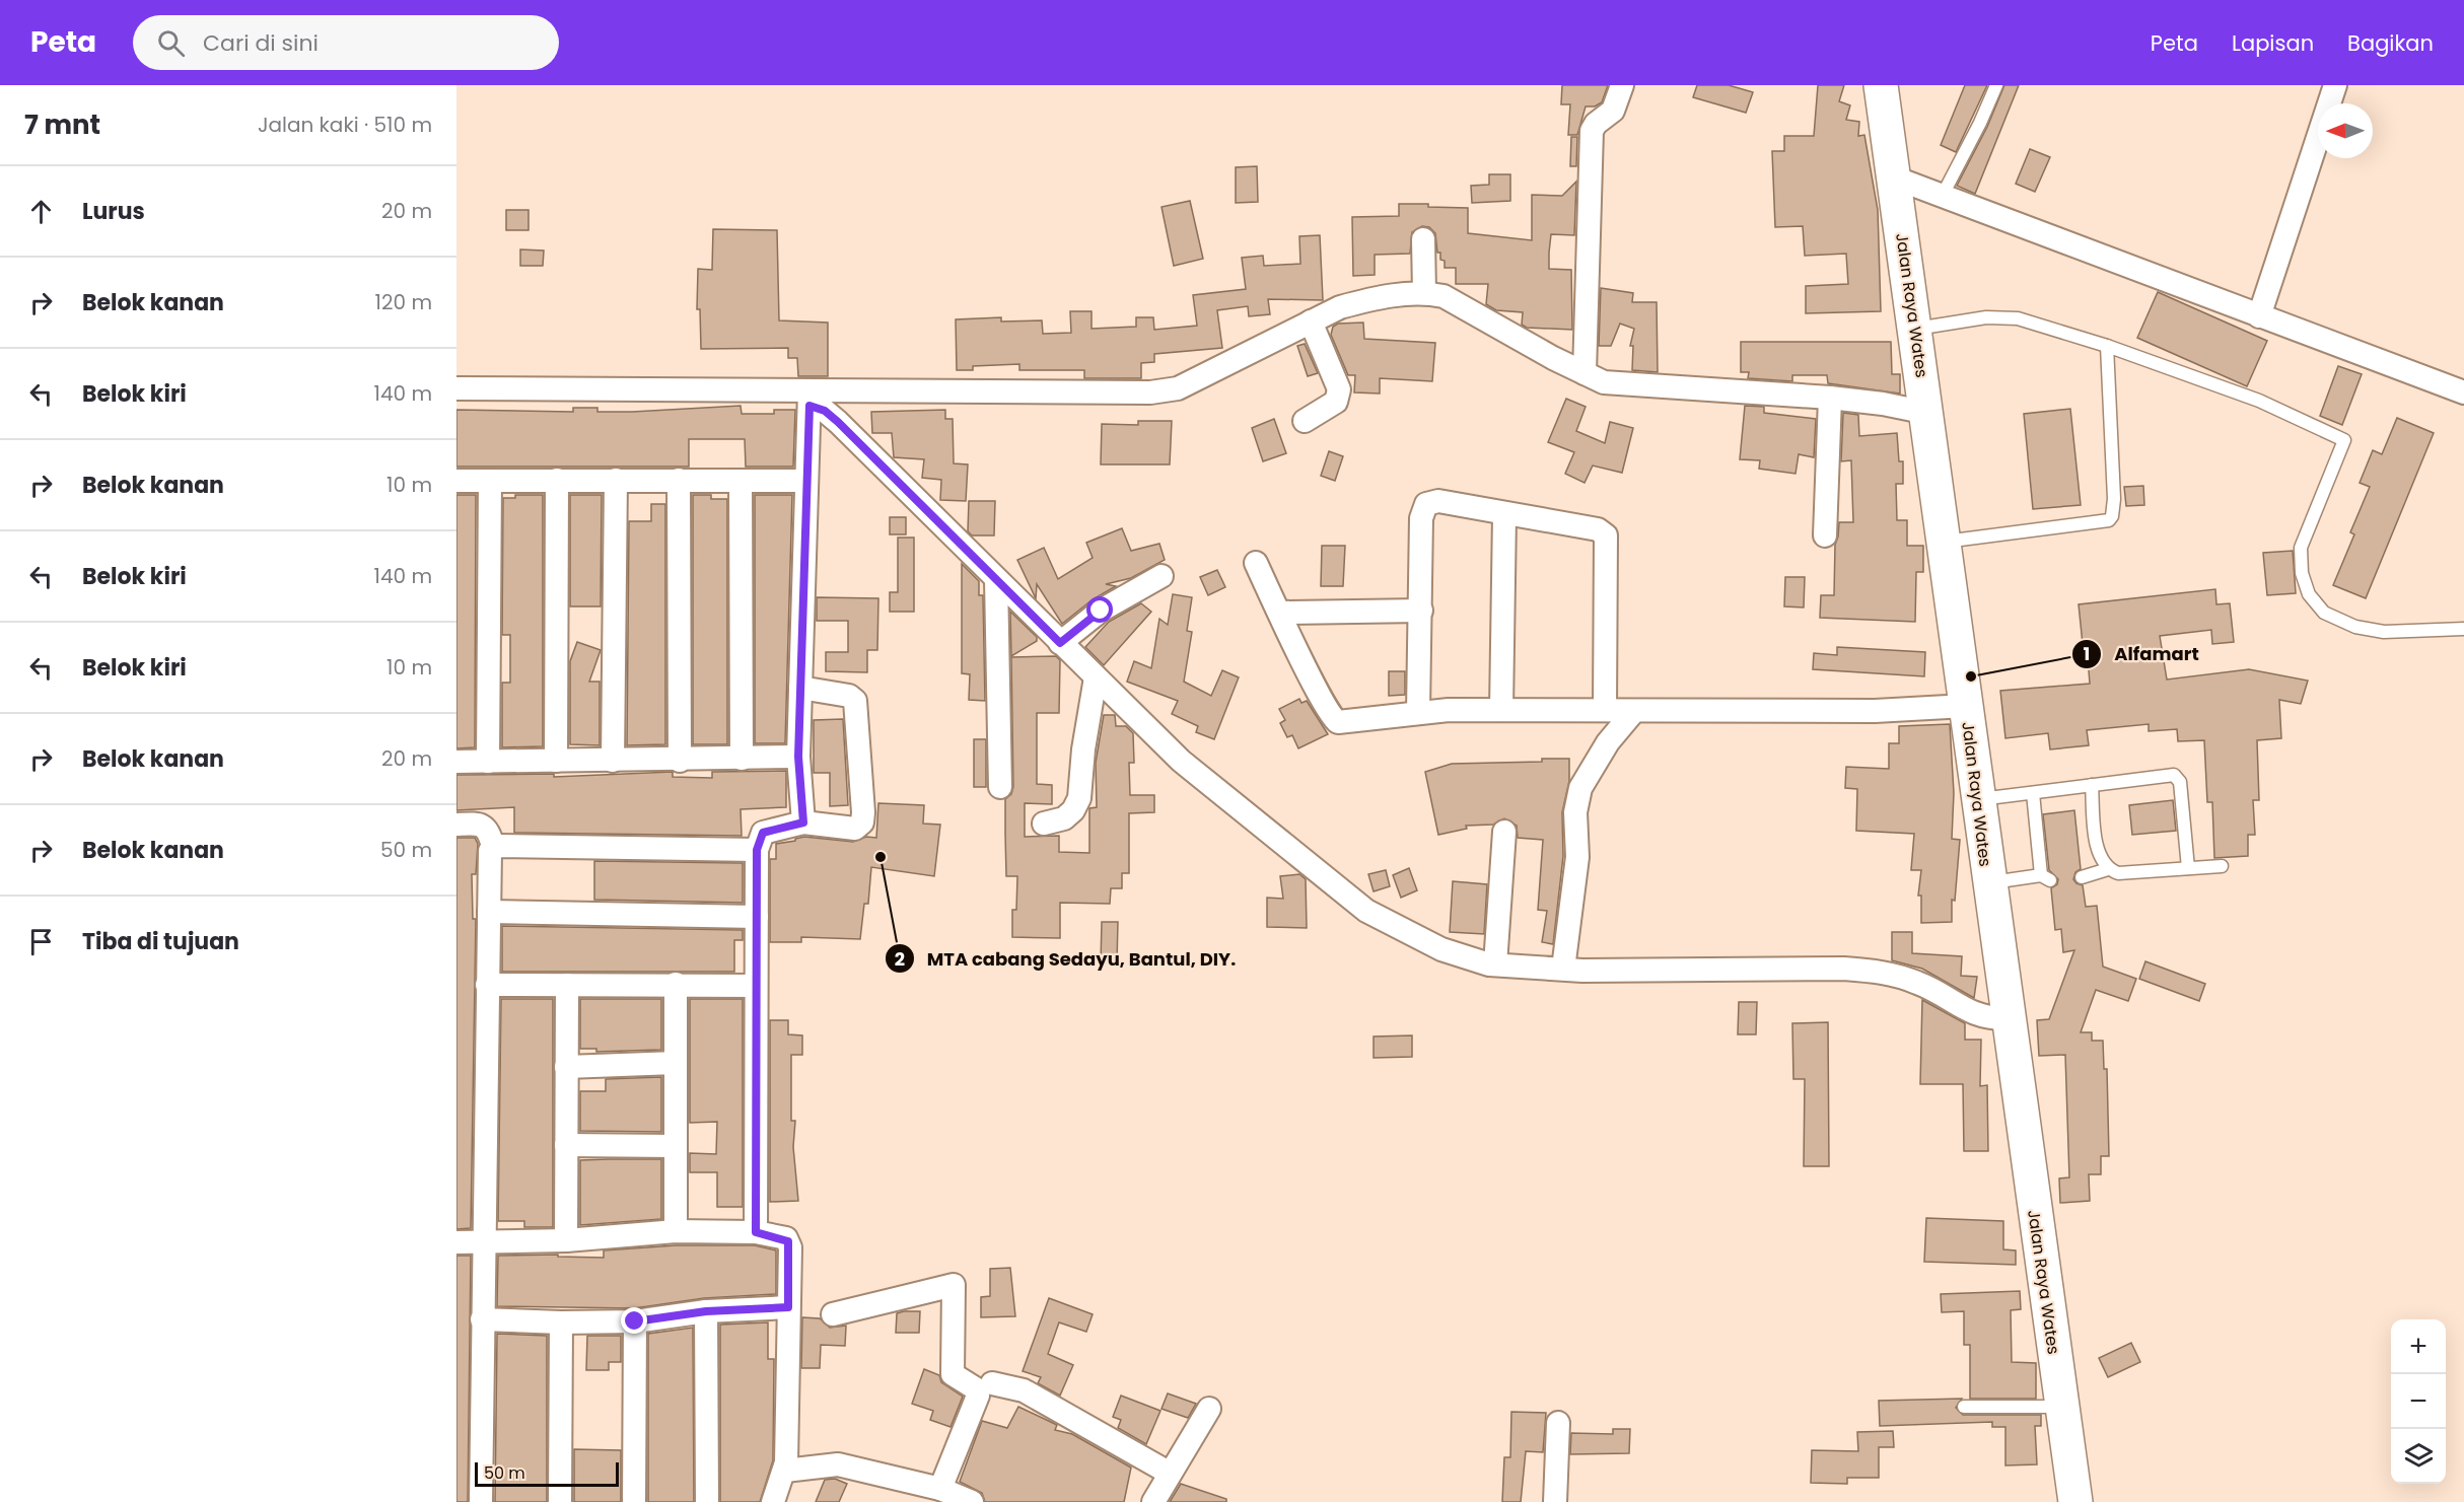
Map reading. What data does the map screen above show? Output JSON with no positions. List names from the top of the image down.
{
  "streets": {
    "highway": ["Jalan Raya Wates"]
  },
  "places": ["Alfamart", "MTA cabang Sedayu, Bantul, DIY."],
  "scale_bar": "50 m",
  "north": "left",
  "page": {
    "header": "Peta",
    "search": "Cari di sini",
    "nav": ["Peta", "Lapisan", "Bagikan"],
    "heading": ["7 mnt", "Jalan kaki · 510 m"],
    "list": [
      ["Lurus", "20 m"],
      ["Belok kanan", "120 m"],
      ["Belok kiri", "140 m"],
      ["Belok kanan", "10 m"],
      ["Belok kiri", "140 m"],
      ["Belok kiri", "10 m"],
      ["Belok kanan", "20 m"],
      ["Belok kanan", "50 m"],
      "Tiba di tujuan"
    ],
    "map_buttons": ["+", "−"],
    "scale": "50 m"
  }
}
